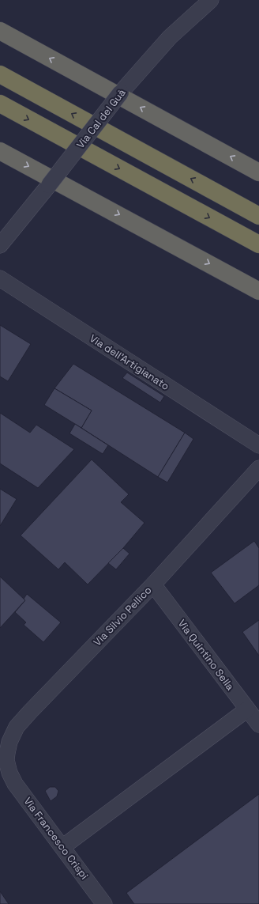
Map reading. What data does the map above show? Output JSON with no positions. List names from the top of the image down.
{
  "streets": {
    "street": [
      "Via Cal del Guà",
      "Via dell'Artigianato",
      "Via Silvio Pellico",
      "Via Quintino Sella",
      "Via Francesco Crispi"
    ]
  },
  "crossings": [
    ["Via Silvio Pellico", "Via Quintino Sella"],
    ["Via Silvio Pellico", "Via Francesco Crispi"]
  ]
}
